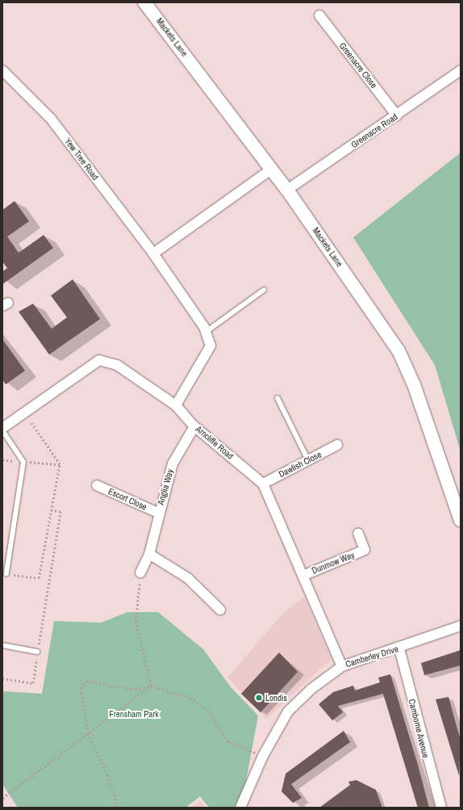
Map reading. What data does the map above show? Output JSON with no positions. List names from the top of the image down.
{
  "streets": {
    "street": [
      "Mackets Lane",
      "Greenacre Close",
      "Greenacre Road",
      "Yew Tree Road",
      "Arncliffe Road",
      "Dawlish Close",
      "Anglia Way",
      "Escort Close",
      "Dunmow Way",
      "Camberley Drive",
      "Camborne Avenue"
    ]
  },
  "crossings": [
    ["Mackets Lane", "Greenacre Road"],
    ["Greenacre Close", "Greenacre Road"],
    ["Yew Tree Road", "Arncliffe Road"],
    ["Arncliffe Road", "Dawlish Close"],
    ["Arncliffe Road", "Anglia Way"],
    ["Arncliffe Road", "Dunmow Way"],
    ["Arncliffe Road", "Camberley Drive"],
    ["Anglia Way", "Escort Close"],
    ["Camberley Drive", "Camborne Avenue"]
  ],
  "parks": ["Frensham Park"],
  "places": ["Londis"]
}
